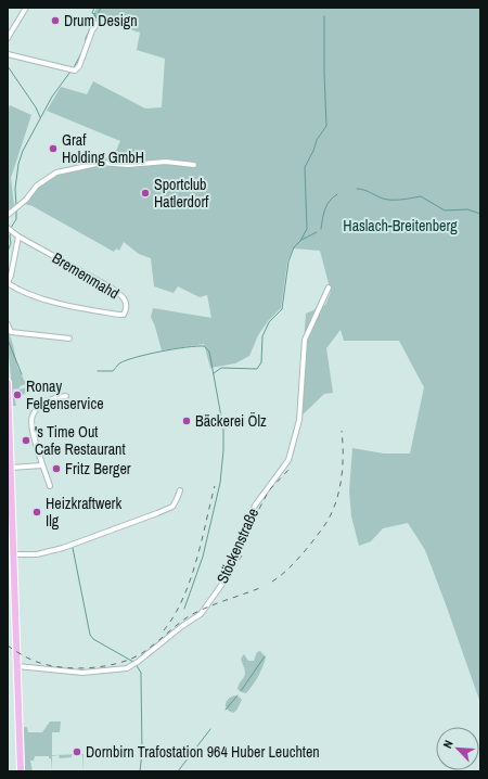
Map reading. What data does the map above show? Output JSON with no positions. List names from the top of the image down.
{
  "streets": {
    "street": ["Bremenmahd", "Stöckenstraße"]
  },
  "parks": ["Haslach-Breitenberg"],
  "places": [
    "Drum Design",
    "Graf Holding GmbH",
    "Sportclub Hatlerdorf",
    "Ronay Felgenservice",
    "Bäckerei Ölz",
    "'s Time Out Cafe Restaurant",
    "Fritz Berger",
    "Heizkraftwerk Ilg",
    "Dornbirn Trafostation 964 Huber Leuchten"
  ],
  "north": "top left"
}
